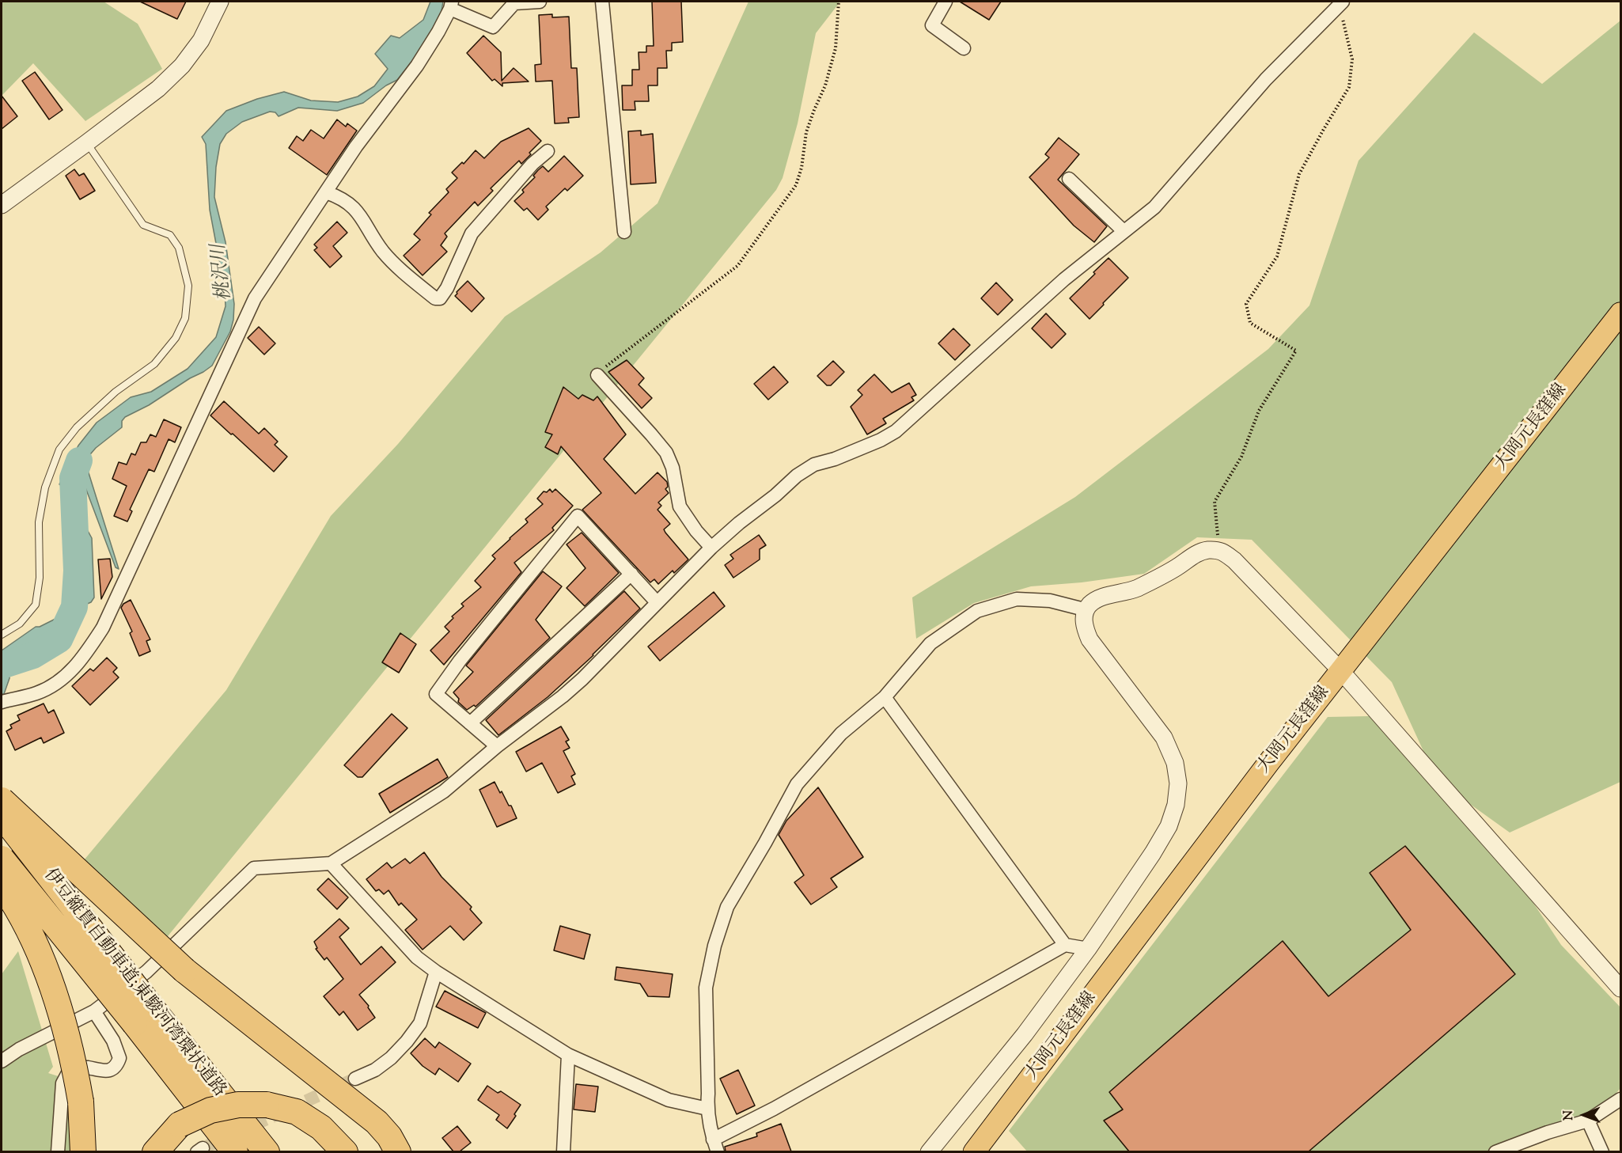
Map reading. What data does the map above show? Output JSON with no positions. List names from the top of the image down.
{
  "streets": {
    "highway": ["伊豆縦貫自動車道;東駿河湾環状道路"],
    "main road": ["大岡元長窪線"]
  },
  "water": ["桃沢川"],
  "north": "left"
}
